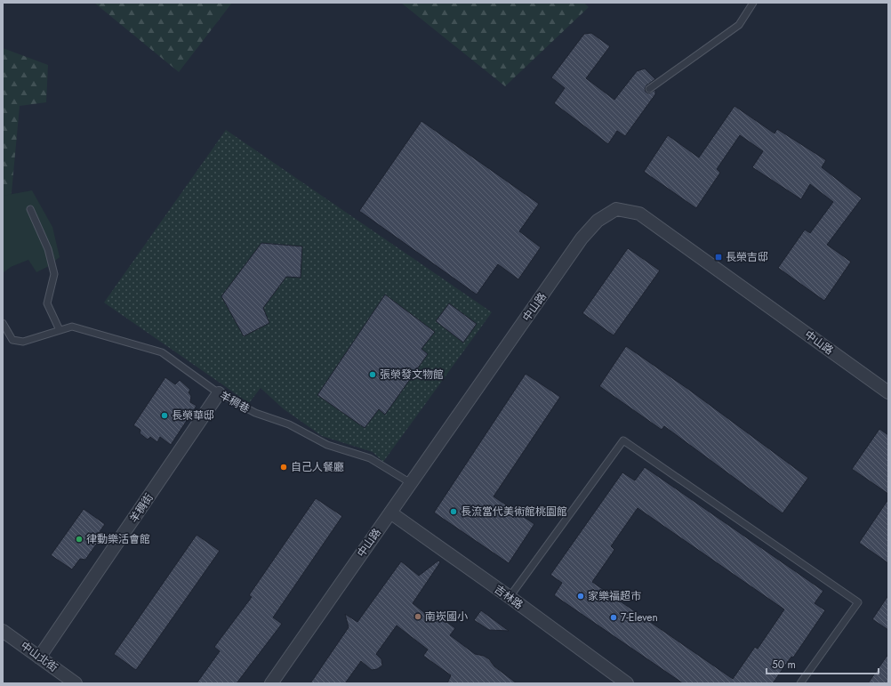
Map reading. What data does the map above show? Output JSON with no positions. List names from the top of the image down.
{
  "streets": {
    "street": [
      "中山路",
      "羊稠街",
      "吉林路",
      "中山北街"
    ],
    "lane": ["羊稠巷"]
  },
  "crossings": [
    ["中山路", "羊稠巷"],
    ["中山路", "吉林路"],
    ["羊稠巷", "羊稠街"],
    ["羊稠街", "中山北街"]
  ],
  "places": {
    "transit": ["長榮吉邸"],
    "other": [
      "張榮發文物館",
      "長榮華邸",
      "自己人餐廳",
      "長流當代美術館桃園館",
      "律動樂活會館",
      "家樂福超市",
      "南崁國小",
      "7-Eleven"
    ]
  },
  "scale_bar": "50 m"
}
